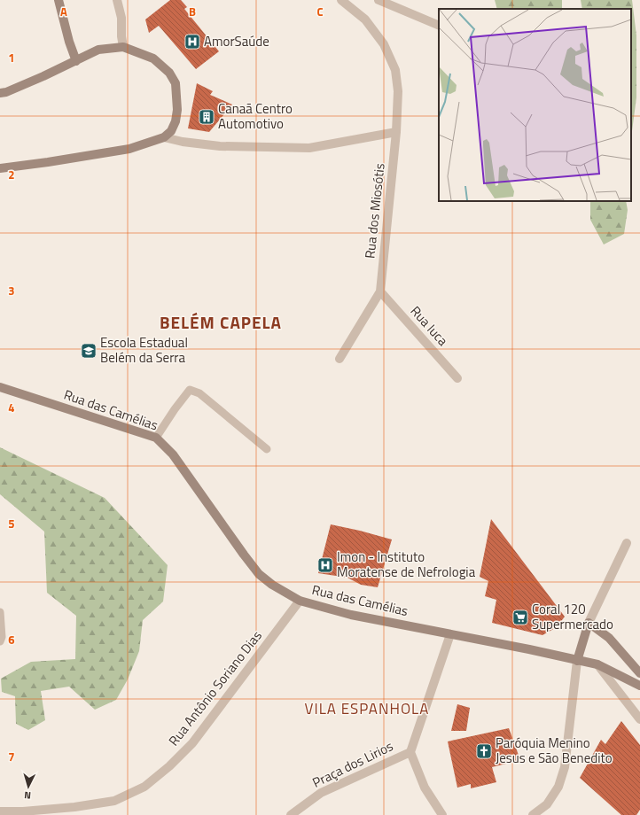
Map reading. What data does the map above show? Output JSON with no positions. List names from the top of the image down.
{
  "streets": {
    "main road": ["Rua das Camélias"],
    "street": [
      "Rua dos Miosótis",
      "Rua Iuca",
      "Rua Antônio Soriano Dias",
      "Praça dos Lirios"
    ]
  },
  "crossings": [
    ["Rua dos Miosótis", "Rua Iuca"],
    ["Rua das Camélias", "Rua Antônio Soriano Dias"]
  ],
  "districts": ["BELÉM CAPELA", "VILA ESPANHOLA"],
  "places": {
    "hospital": ["AmorSaúde", "Imon - Instituto Moratense de Nefrologia"],
    "building": ["Canaã Centro Automotivo"],
    "school or university": ["Escola Estadual Belém da Serra"],
    "supermarket": ["Coral 120 Supermercado"],
    "church": ["Paróquia Menino Jesus e São Benedito"]
  },
  "north": "bottom",
  "grid": {
    "columns": ["A", "B", "C"],
    "rows": [
      "1",
      "2",
      "3",
      "4",
      "5",
      "6",
      "7"
    ]
  }
}
